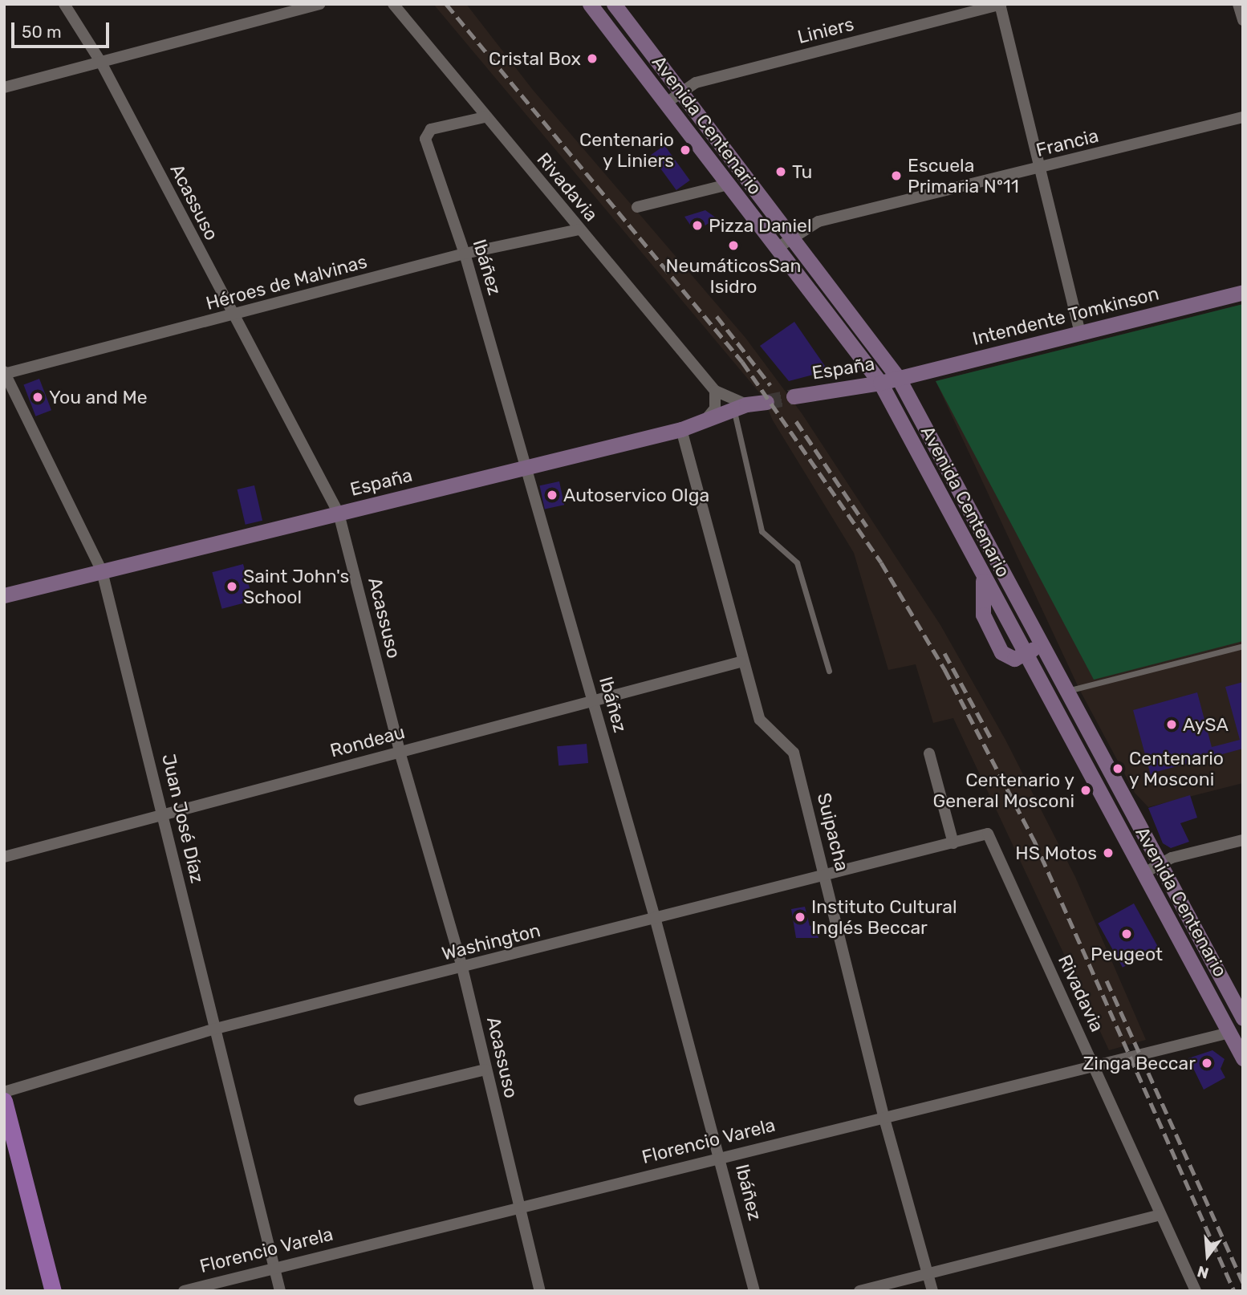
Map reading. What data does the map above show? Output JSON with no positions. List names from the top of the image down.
{
  "streets": {
    "main road": ["Avenida Centenario", "Intendente Tomkinson", "España"],
    "street": [
      "Liniers",
      "Francia",
      "Rivadavia",
      "Acassuso",
      "Ibáñez",
      "Héroes de Malvinas",
      "Rondeau",
      "Juan José Díaz",
      "Suipacha",
      "Washington",
      "Florencio Varela"
    ]
  },
  "crossings": [
    ["Liniers", "Avenida Centenario"],
    ["Avenida Centenario", "Francia"],
    ["Avenida Centenario", "Intendente Tomkinson"],
    ["Avenida Centenario", "España"],
    ["Avenida Centenario", "Florencio Varela"],
    ["Rivadavia", "Ibáñez"],
    ["Rivadavia", "Héroes de Malvinas"],
    ["Rivadavia", "España"],
    ["Rivadavia", "Washington"],
    ["Rivadavia", "Florencio Varela"],
    ["Acassuso", "Héroes de Malvinas"],
    ["Acassuso", "España"],
    ["Acassuso", "Rondeau"],
    ["Acassuso", "Washington"],
    ["Acassuso", "Florencio Varela"],
    ["Ibáñez", "Héroes de Malvinas"],
    ["Ibáñez", "España"],
    ["Ibáñez", "Rondeau"],
    ["Ibáñez", "Washington"],
    ["Ibáñez", "Florencio Varela"],
    ["Héroes de Malvinas", "Juan José Díaz"],
    ["Intendente Tomkinson", "España"],
    ["España", "Juan José Díaz"],
    ["España", "Suipacha"],
    ["Rondeau", "Juan José Díaz"],
    ["Rondeau", "Suipacha"],
    ["Juan José Díaz", "Washington"],
    ["Juan José Díaz", "Florencio Varela"],
    ["Suipacha", "Washington"],
    ["Suipacha", "Florencio Varela"]
  ],
  "places": [
    "Cristal Box",
    "Centenario y Liniers",
    "Tu",
    "Escuela Primaria Nº11",
    "Pizza Daniel",
    "NeumáticosSan Isidro",
    "You and Me",
    "Autoservico Olga",
    "Saint John's School",
    "AySA",
    "Centenario y Mosconi",
    "Centenario y General Mosconi",
    "HS Motos",
    "Instituto Cultural Inglés Beccar",
    "Peugeot",
    "Zinga Beccar"
  ],
  "scale_bar": "50 m",
  "north": "bottom"
}
